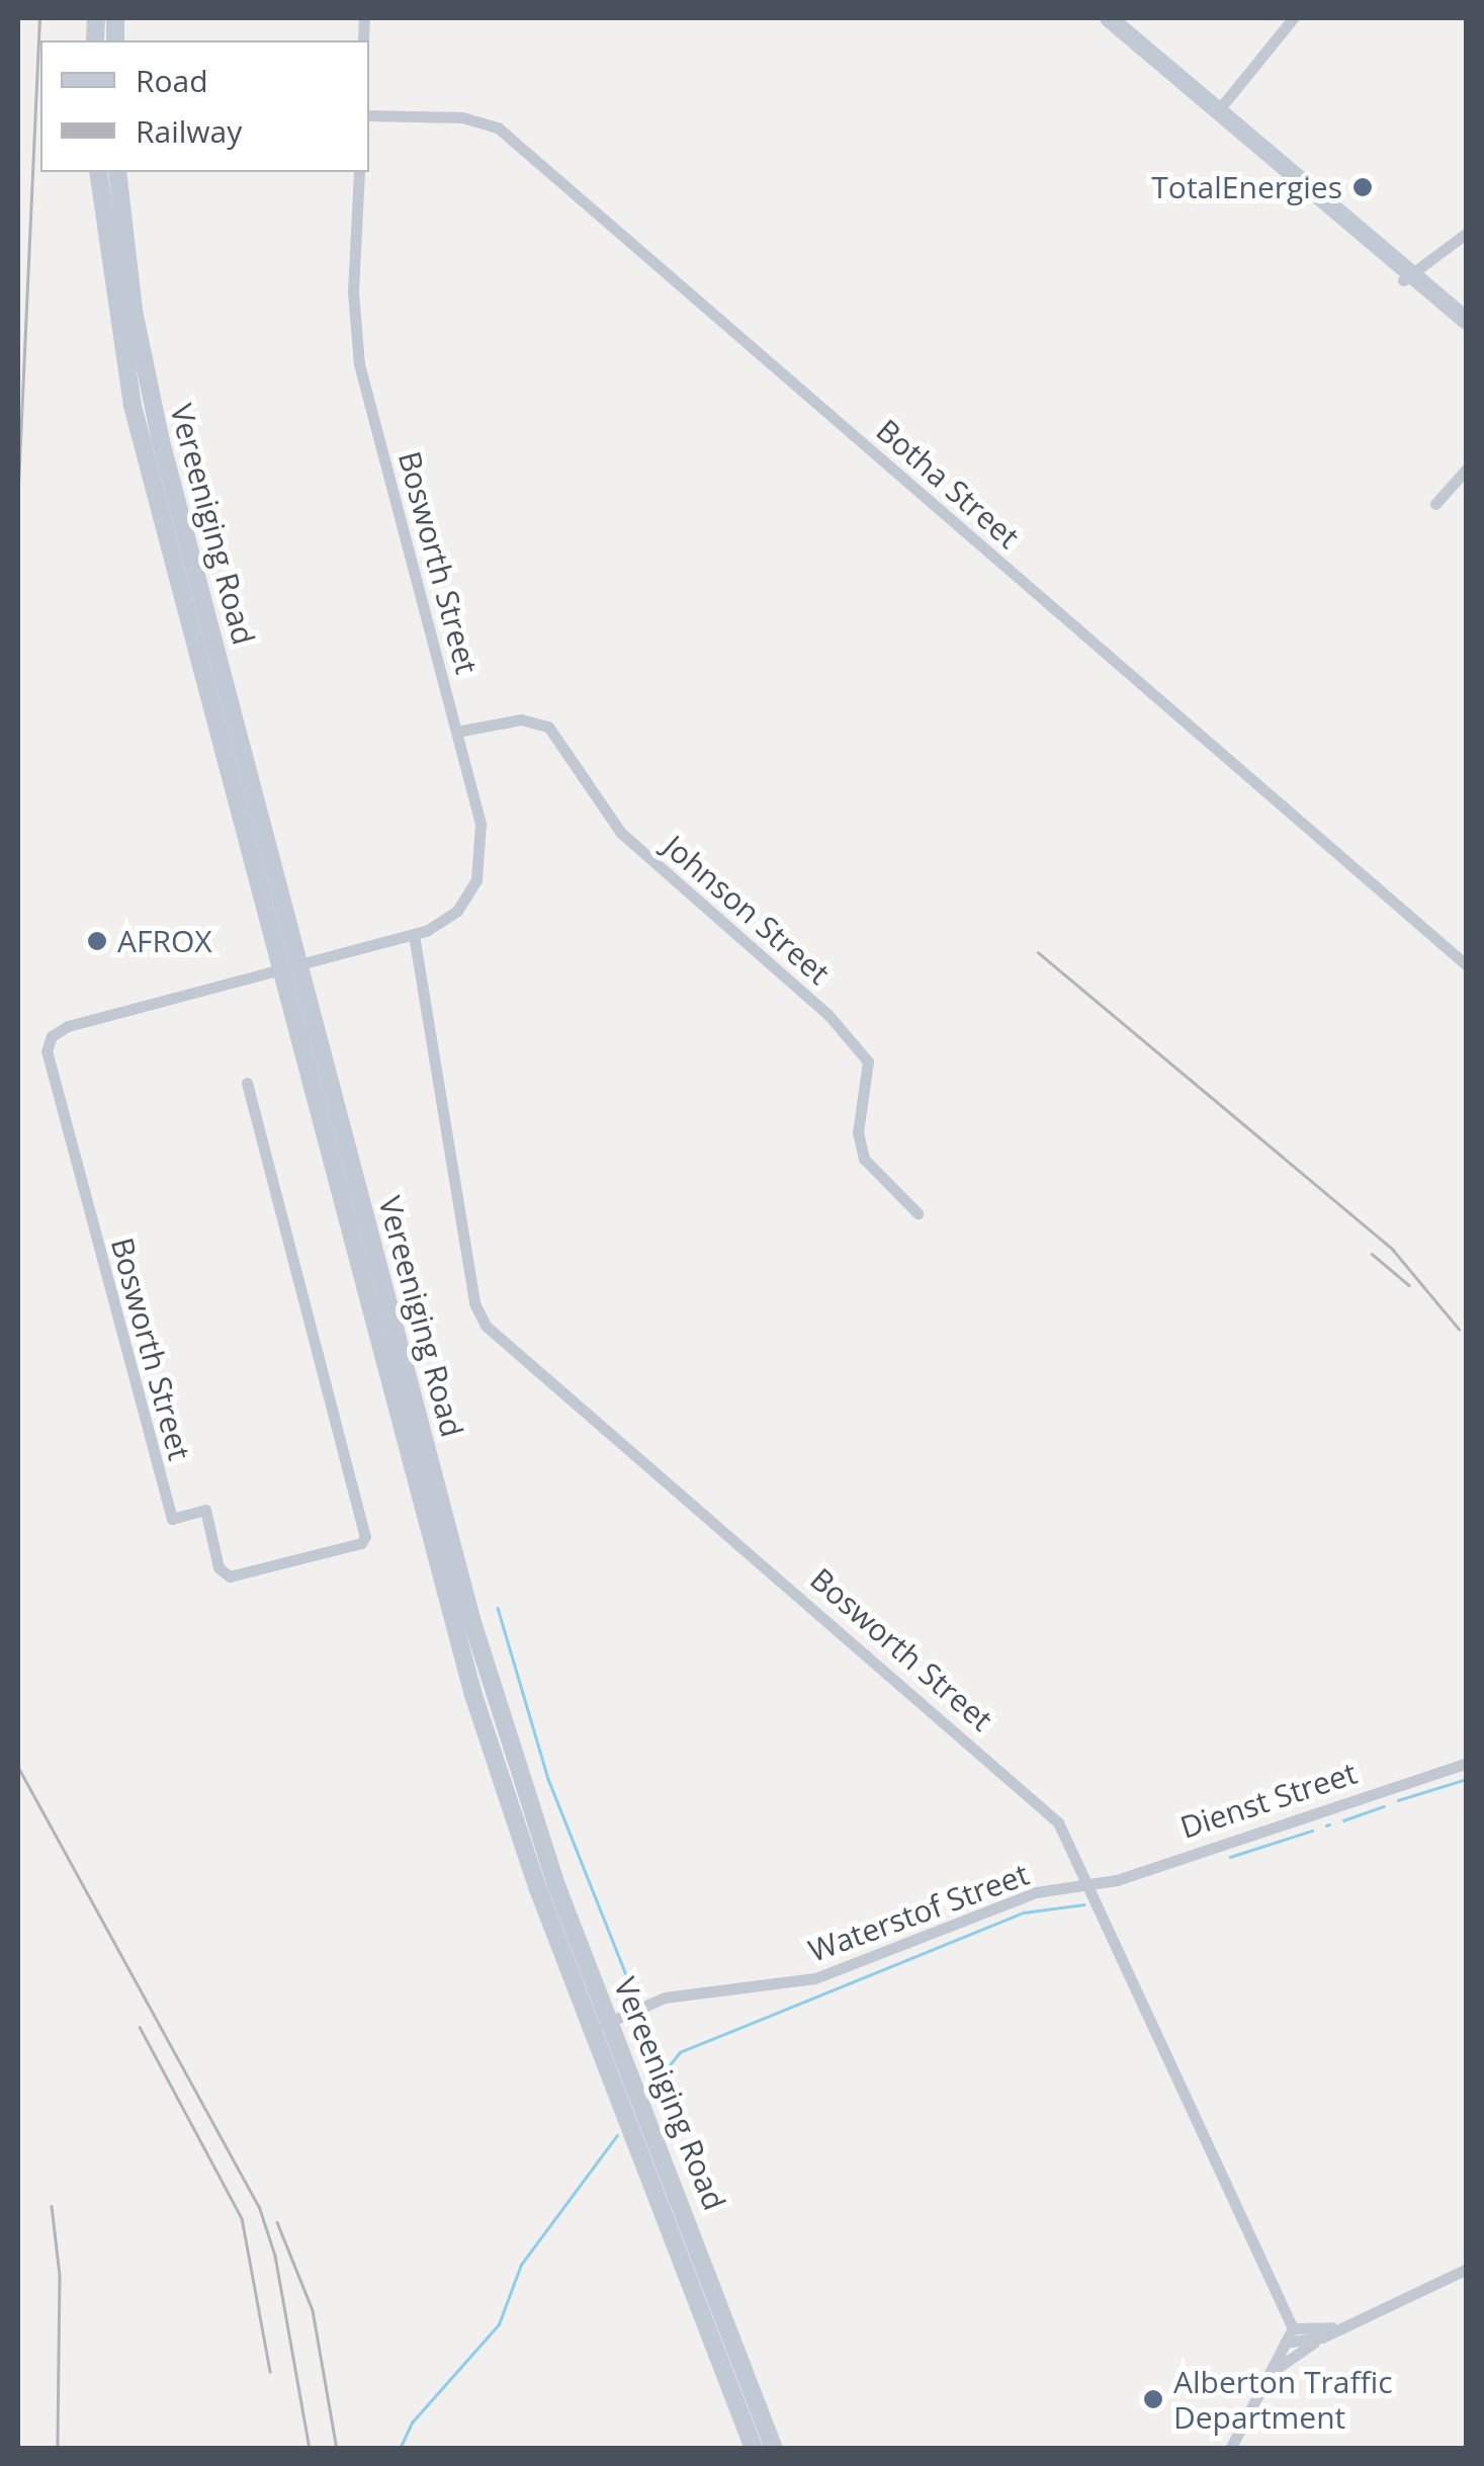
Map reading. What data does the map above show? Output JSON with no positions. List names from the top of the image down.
{
  "streets": {
    "main road": ["Vereeniging Road"],
    "street": [
      "Botha Street",
      "Bosworth Street",
      "Johnson Street",
      "Dienst Street",
      "Waterstof Street"
    ]
  },
  "crossings": [
    ["Vereeniging Road", "Bosworth Street"],
    ["Vereeniging Road", "Waterstof Street"],
    ["Bosworth Street", "Johnson Street"],
    ["Bosworth Street", "Dienst Street"],
    ["Bosworth Street", "Waterstof Street"],
    ["Dienst Street", "Waterstof Street"]
  ],
  "places": ["TotalEnergies", "AFROX", "Alberton Traffic Department"],
  "legend": ["Road", "Railway"]
}
